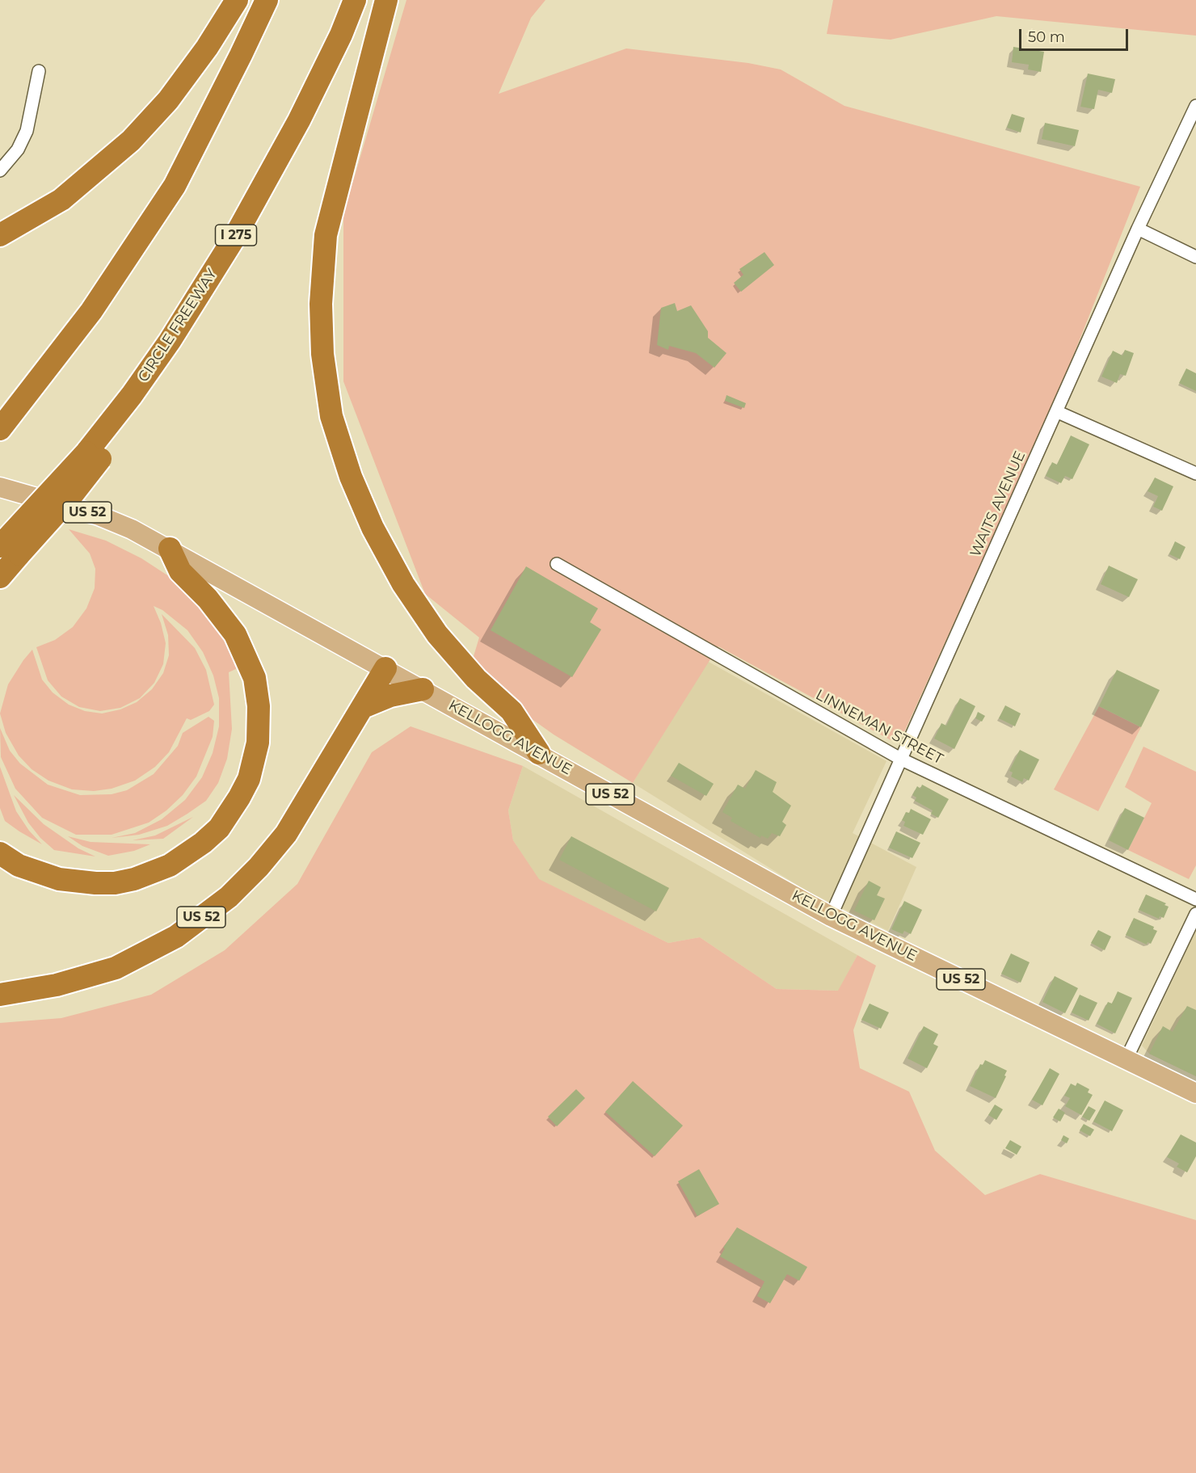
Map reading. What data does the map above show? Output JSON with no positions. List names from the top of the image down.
{
  "streets": {
    "highway": ["I 275", "CIRCLE FREEWAY", "US 52"],
    "main road": ["KELLOGG AVENUE"],
    "street": ["WAITS AVENUE", "LINNEMAN STREET"]
  },
  "crossings": [
    ["WAITS AVENUE", "LINNEMAN STREET"],
    ["WAITS AVENUE", "KELLOGG AVENUE"],
    ["US 52", "KELLOGG AVENUE"]
  ],
  "scale_bar": "50 m"
}
